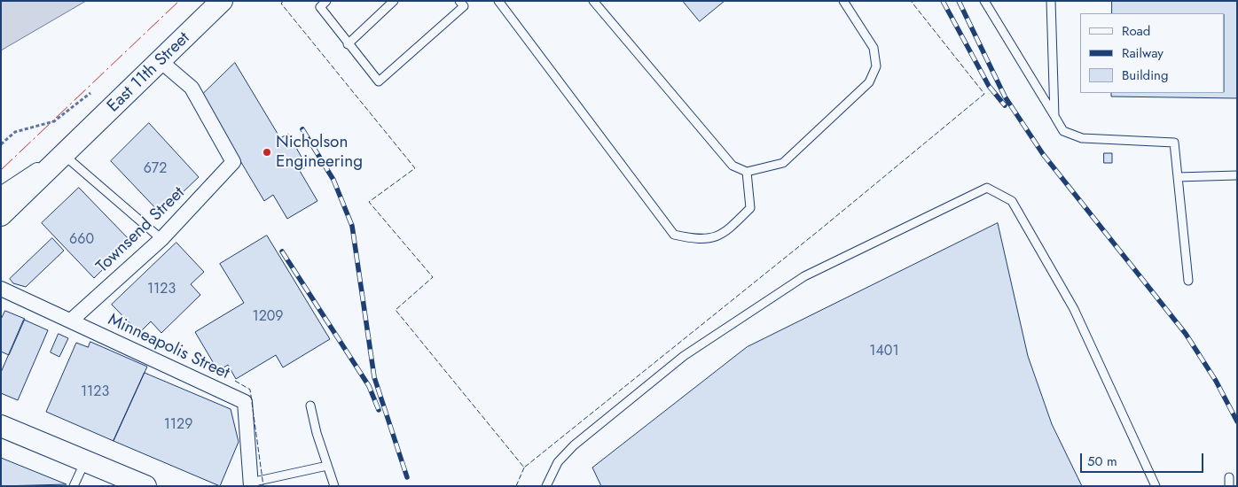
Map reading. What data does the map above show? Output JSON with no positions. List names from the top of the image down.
{
  "streets": {
    "street": ["East 11th Street", "Townsend Street", "Minneapolis Street"]
  },
  "crossings": [
    ["East 11th Street", "Townsend Street"],
    ["Townsend Street", "Minneapolis Street"]
  ],
  "places": ["Nicholson Engineering"],
  "house_numbers": [
    "672",
    "660",
    "1123",
    "1209",
    "1401",
    "1123",
    "1129"
  ],
  "legend": ["Road", "Railway", "Building"],
  "scale_bar": "50 m"
}
